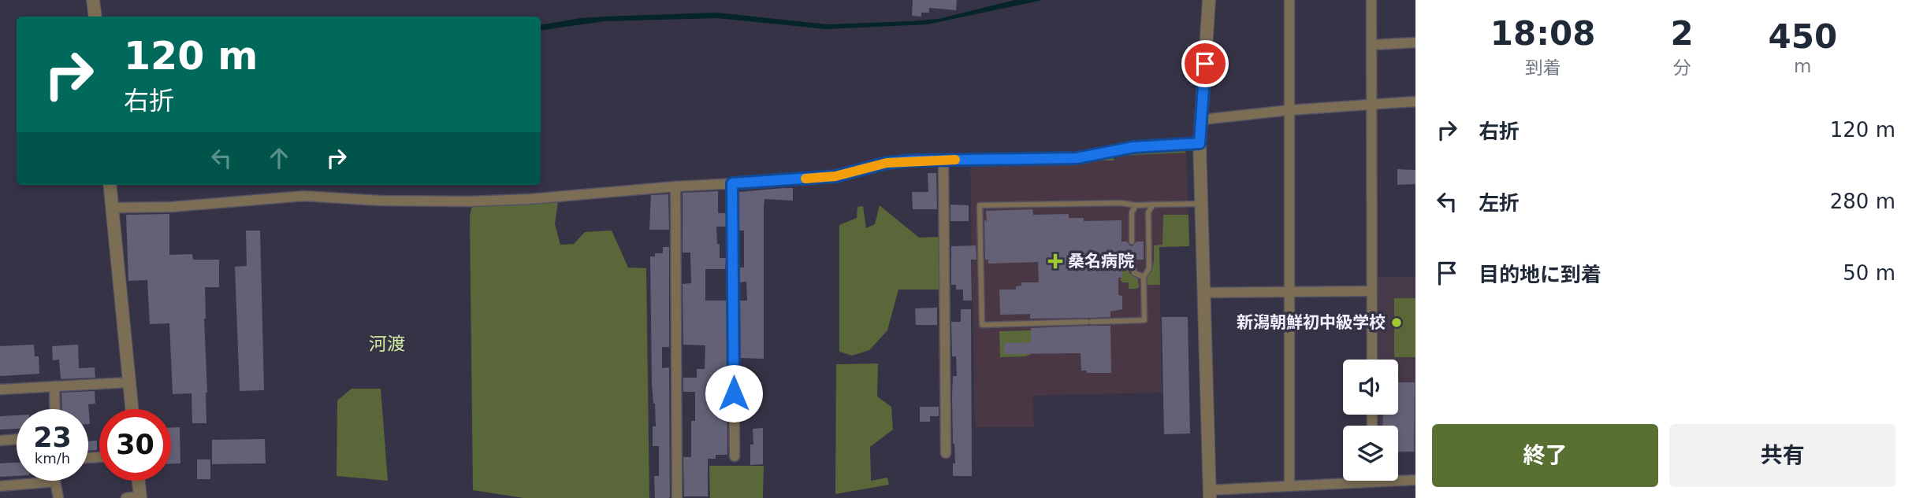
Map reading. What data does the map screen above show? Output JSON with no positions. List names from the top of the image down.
{
  "districts": ["河渡"],
  "places": {
    "health": ["桑名病院"],
    "other": ["新潟朝鮮初中級学校"]
  },
  "page": {
    "eta": [
      "18:08",
      "到着",
      "2",
      "分",
      "450",
      "m"
    ],
    "turn": ["120 m", "右折"],
    "list": [
      {
        "name": "右折",
        "value": "120 m"
      },
      {
        "name": "左折",
        "value": "280 m"
      },
      {
        "name": "目的地に到着",
        "value": "50 m"
      }
    ],
    "speed": "23 km/h",
    "limit": "30",
    "buttons": ["終了", "共有"]
  }
}
